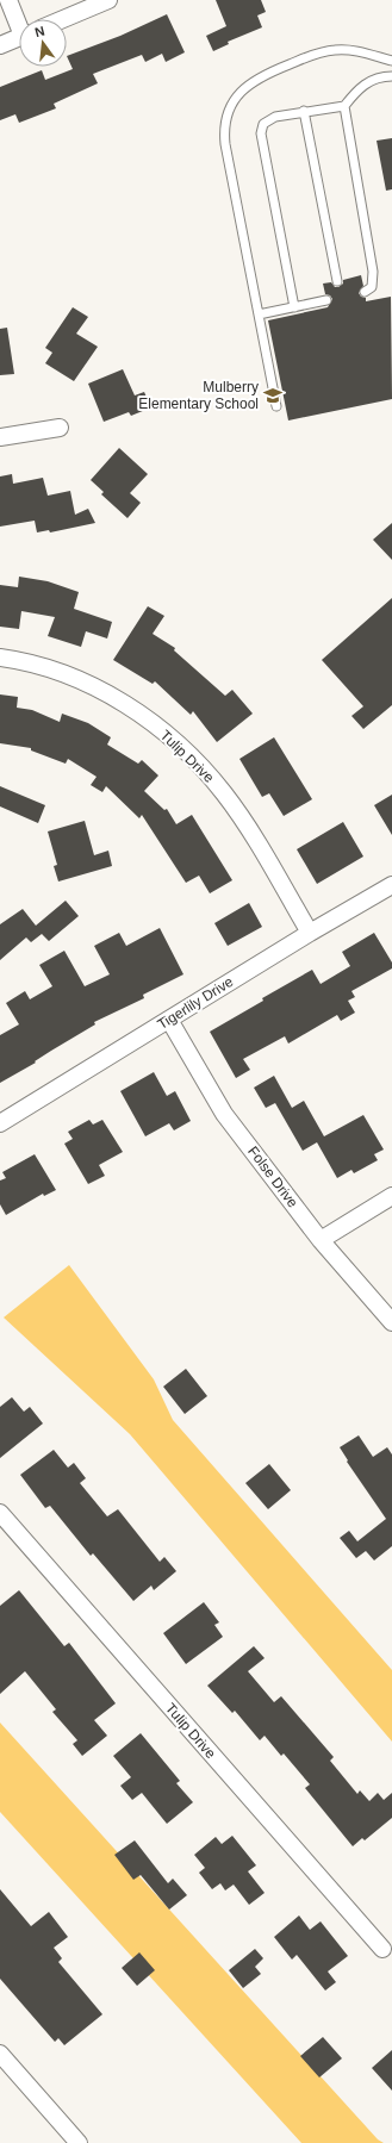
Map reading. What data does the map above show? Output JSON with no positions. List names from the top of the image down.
{
  "streets": {
    "street": ["Tulip Drive", "Tigerlily Drive", "Folse Drive"]
  },
  "crossings": [
    ["Tulip Drive", "Tigerlily Drive"],
    ["Tigerlily Drive", "Folse Drive"]
  ],
  "places": {
    "school or university": ["Mulberry Elementary School"]
  },
  "north": "top"
}
